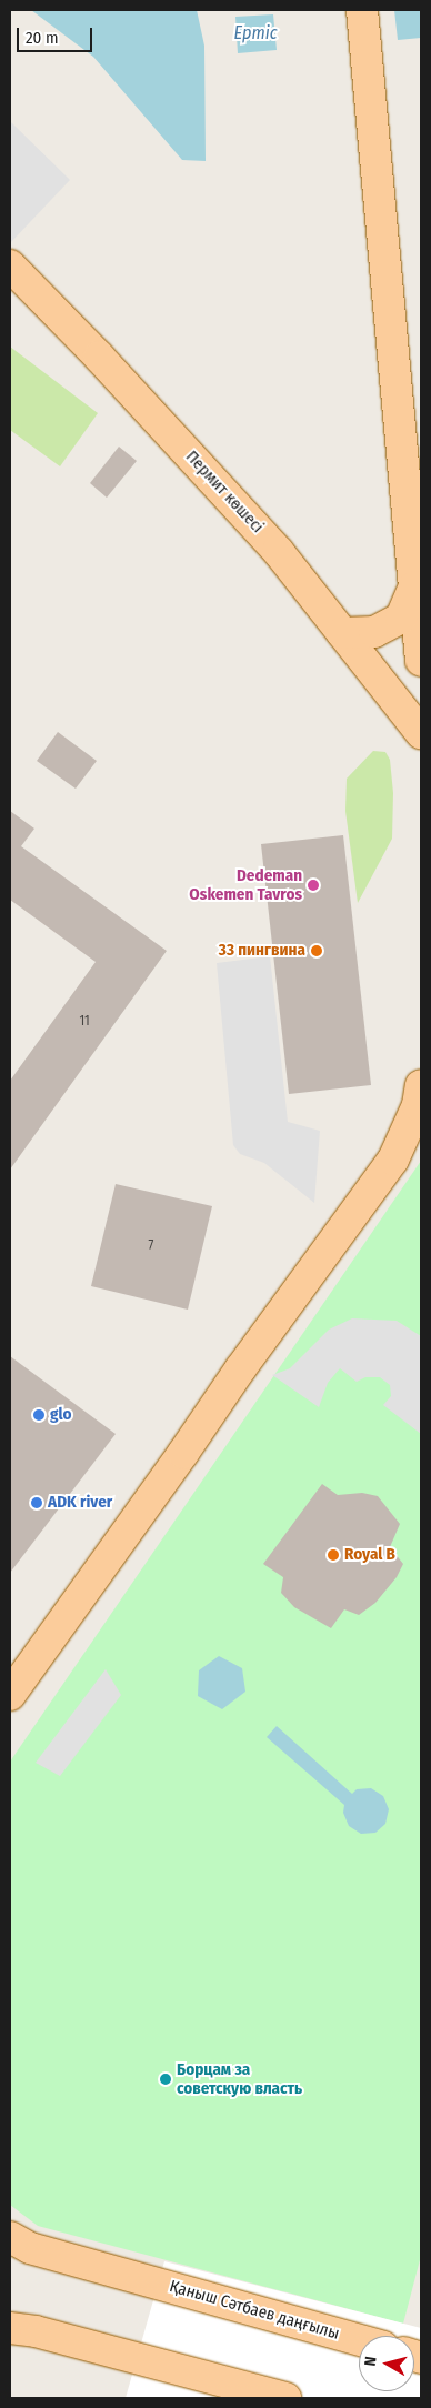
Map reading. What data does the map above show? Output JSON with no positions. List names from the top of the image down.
{
  "streets": {
    "main road": ["Пермит көшесі", "Қаныш Сәтбаев даңғылы"]
  },
  "water": ["Ертіс"],
  "places": [
    "Dedeman Oskemen Tavros",
    "33 пингвина",
    "glo",
    "ADK river",
    "Royal B",
    "Борцам за советскую власть"
  ],
  "house_numbers": ["11", "7"],
  "scale_bar": "20 m",
  "north": "left"
}
